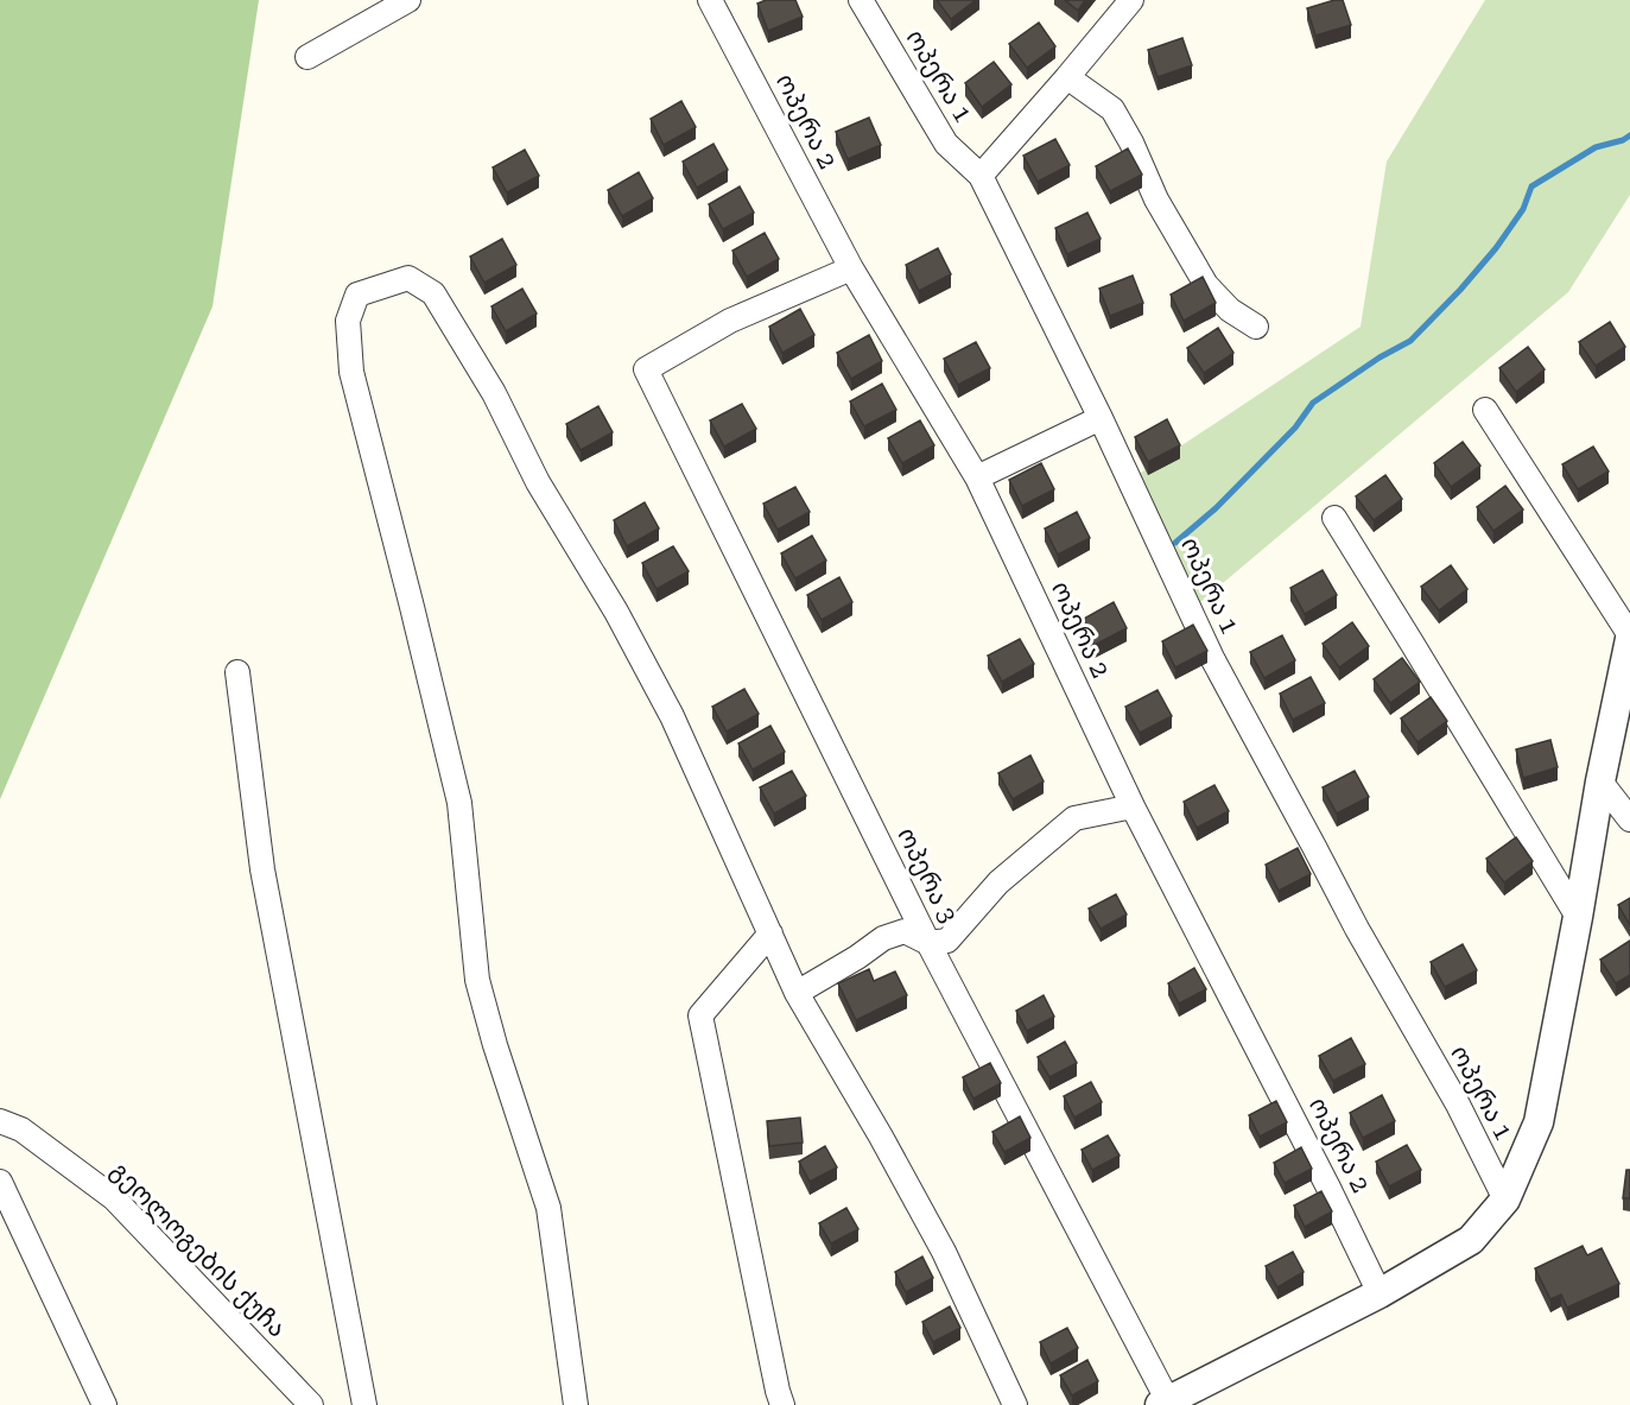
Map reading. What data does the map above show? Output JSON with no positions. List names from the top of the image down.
{
  "streets": {
    "street": [
      "ოპერა 1",
      "ოპერა 2",
      "ოპერა 3",
      "გეოლოგების ქუჩა"
    ]
  },
  "crossings": [
    ["ოპერა 2", "ოპერა 3"]
  ]
}
